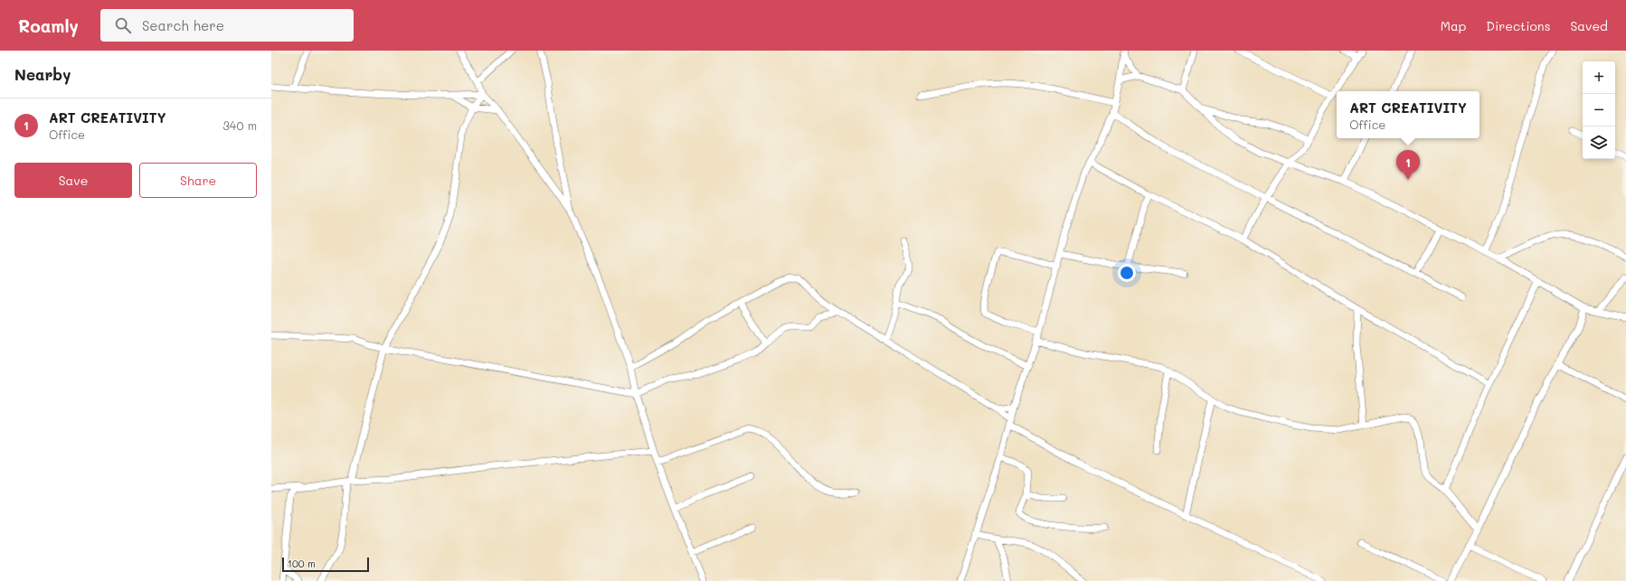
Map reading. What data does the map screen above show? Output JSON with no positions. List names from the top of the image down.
{
  "scale_bar": "100 m",
  "page": {
    "header": "Roamly",
    "search": "Search here",
    "nav": ["Map", "Directions", "Saved"],
    "heading": "Nearby",
    "map_buttons": ["+", "−"],
    "popup": ["ART CREATIVITY", "Office"],
    "list": [
      {
        "mark": "1",
        "name": "ART CREATIVITY",
        "note": "Office",
        "value": "340 m"
      }
    ],
    "pins": "1",
    "buttons": ["Save", "Share"],
    "scale": "100 m"
  }
}
